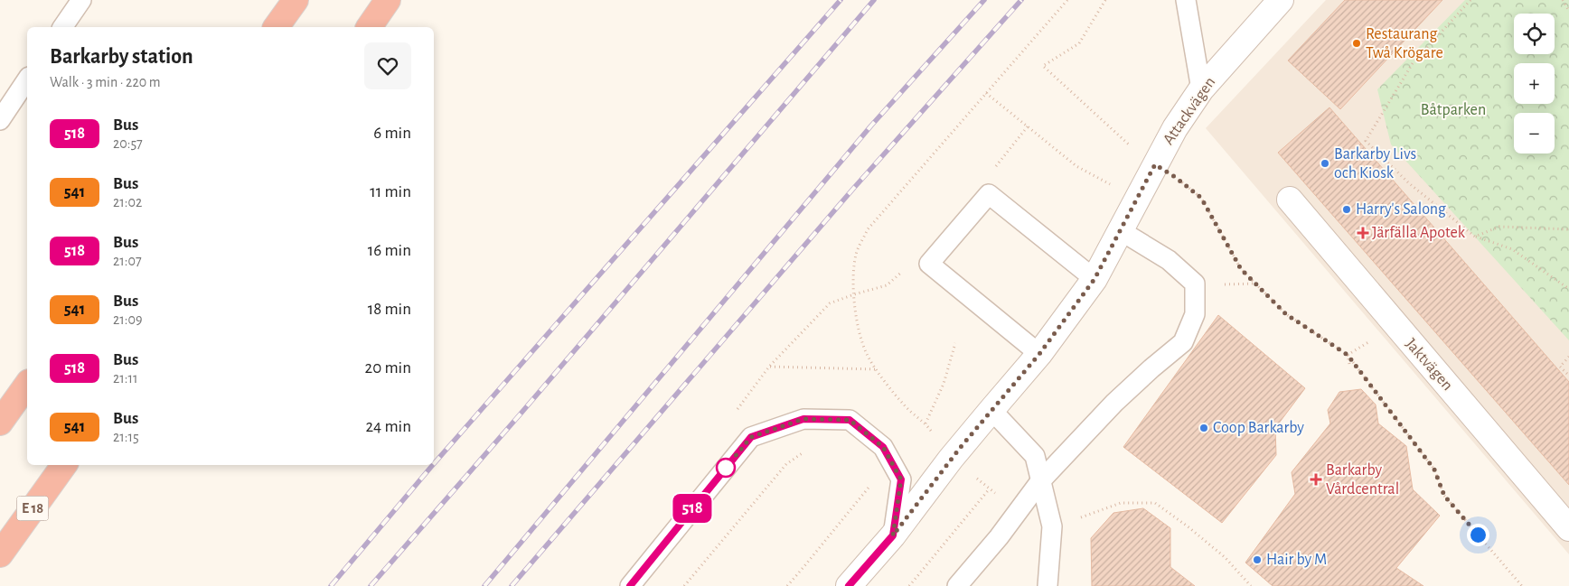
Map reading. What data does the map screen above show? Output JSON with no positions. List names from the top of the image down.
{
  "streets": {
    "highway": ["E 18"],
    "street": ["Attackvägen", "Jaktvägen"]
  },
  "parks": ["Båtparken"],
  "places": {
    "other": [
      "Restaurang Twå Krögare",
      "Barkarby Livs och Kiosk",
      "Harry's Salong",
      "Coop Barkarby",
      "Hair by M"
    ],
    "health": ["Järfälla Apotek", "Barkarby Vårdcentral"]
  },
  "lines": ["bus line 518"],
  "page": {
    "on_map": "518",
    "map_buttons": ["+", "−"],
    "heading": ["Barkarby station", "Walk · 3 min · 220 m"],
    "list": [
      {
        "mark": "518",
        "name": "Bus",
        "note": "20:57",
        "value": "6 min"
      },
      {
        "mark": "541",
        "name": "Bus",
        "note": "21:02",
        "value": "11 min"
      },
      {
        "mark": "518",
        "name": "Bus",
        "note": "21:07",
        "value": "16 min"
      },
      {
        "mark": "541",
        "name": "Bus",
        "note": "21:09",
        "value": "18 min"
      },
      {
        "mark": "518",
        "name": "Bus",
        "note": "21:11",
        "value": "20 min"
      },
      {
        "mark": "541",
        "name": "Bus",
        "note": "21:15",
        "value": "24 min"
      }
    ]
  }
}
